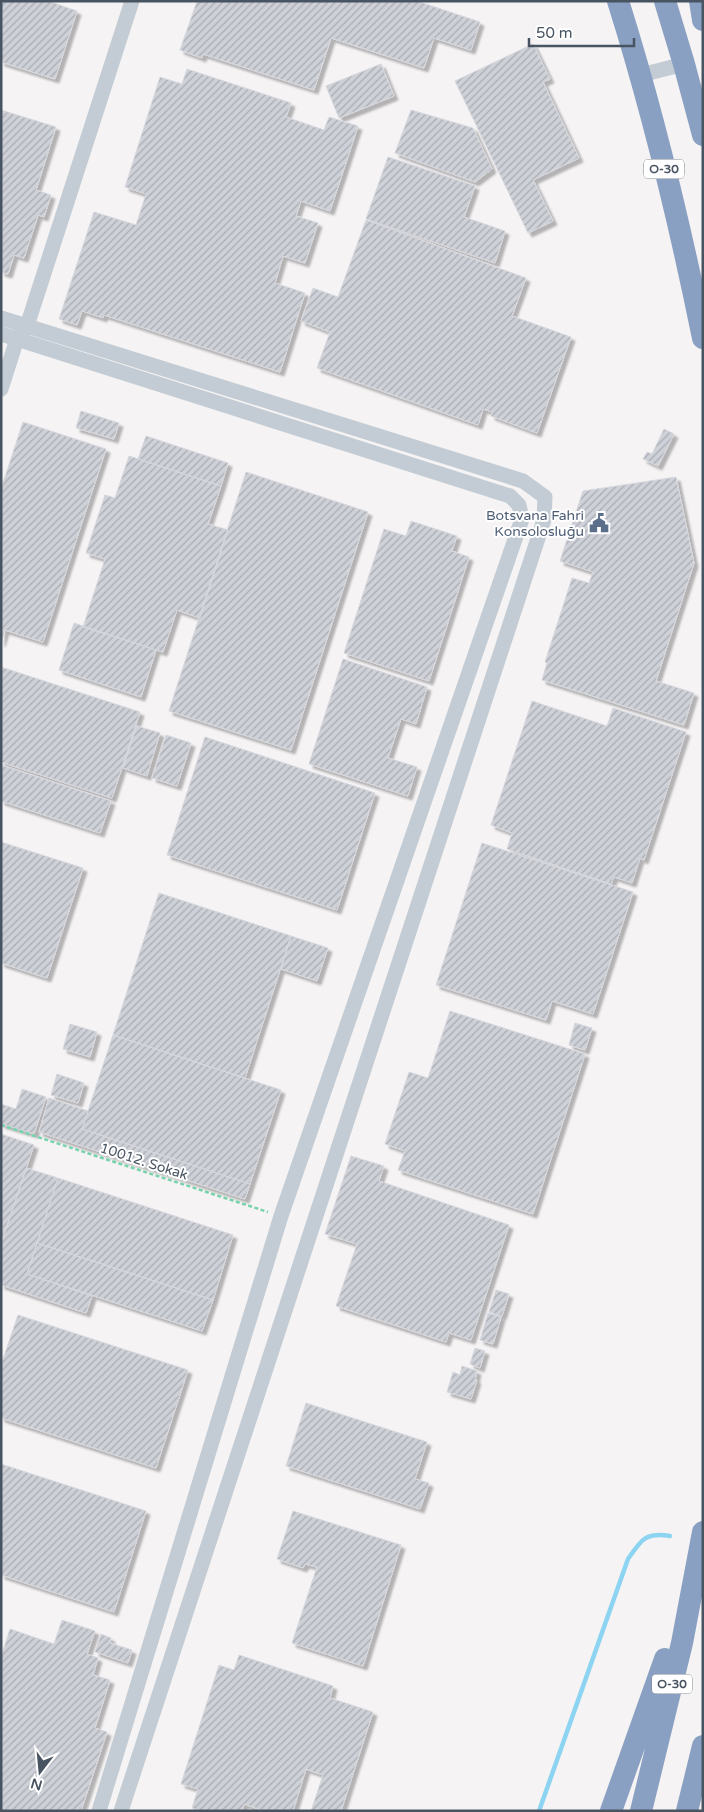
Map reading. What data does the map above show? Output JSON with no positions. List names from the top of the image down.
{
  "streets": {
    "highway": ["O-30"],
    "path": ["10012. Sokak"]
  },
  "places": {
    "public building": ["Botsvana Fahri Konsolosluğu"]
  },
  "scale_bar": "50 m",
  "north": "bottom"
}
